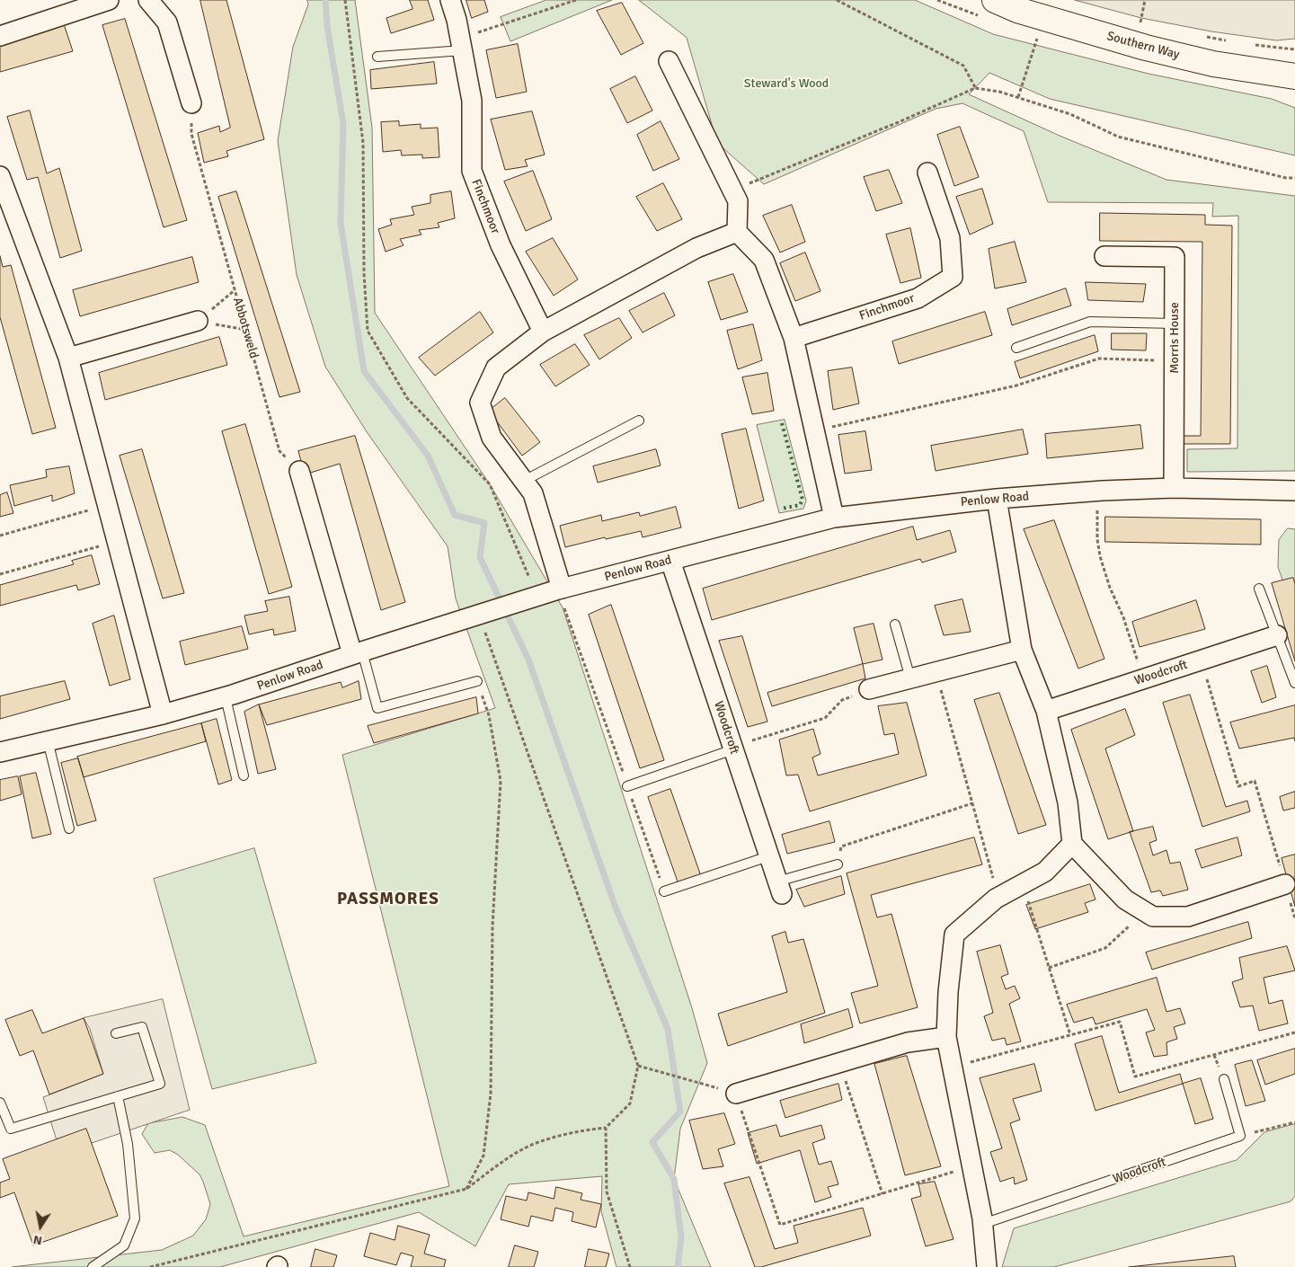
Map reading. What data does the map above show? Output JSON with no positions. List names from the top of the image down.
{
  "streets": {
    "main road": ["Southern Way"],
    "street": [
      "Finchmoor",
      "Morris House",
      "Penlow Road",
      "Woodcroft"
    ],
    "path": ["Abbotsweld"]
  },
  "crossings": [
    ["Morris House", "Penlow Road"],
    ["Penlow Road", "Woodcroft"]
  ],
  "districts": ["PASSMORES"],
  "parks": ["Steward's Wood"],
  "north": "bottom"
}
